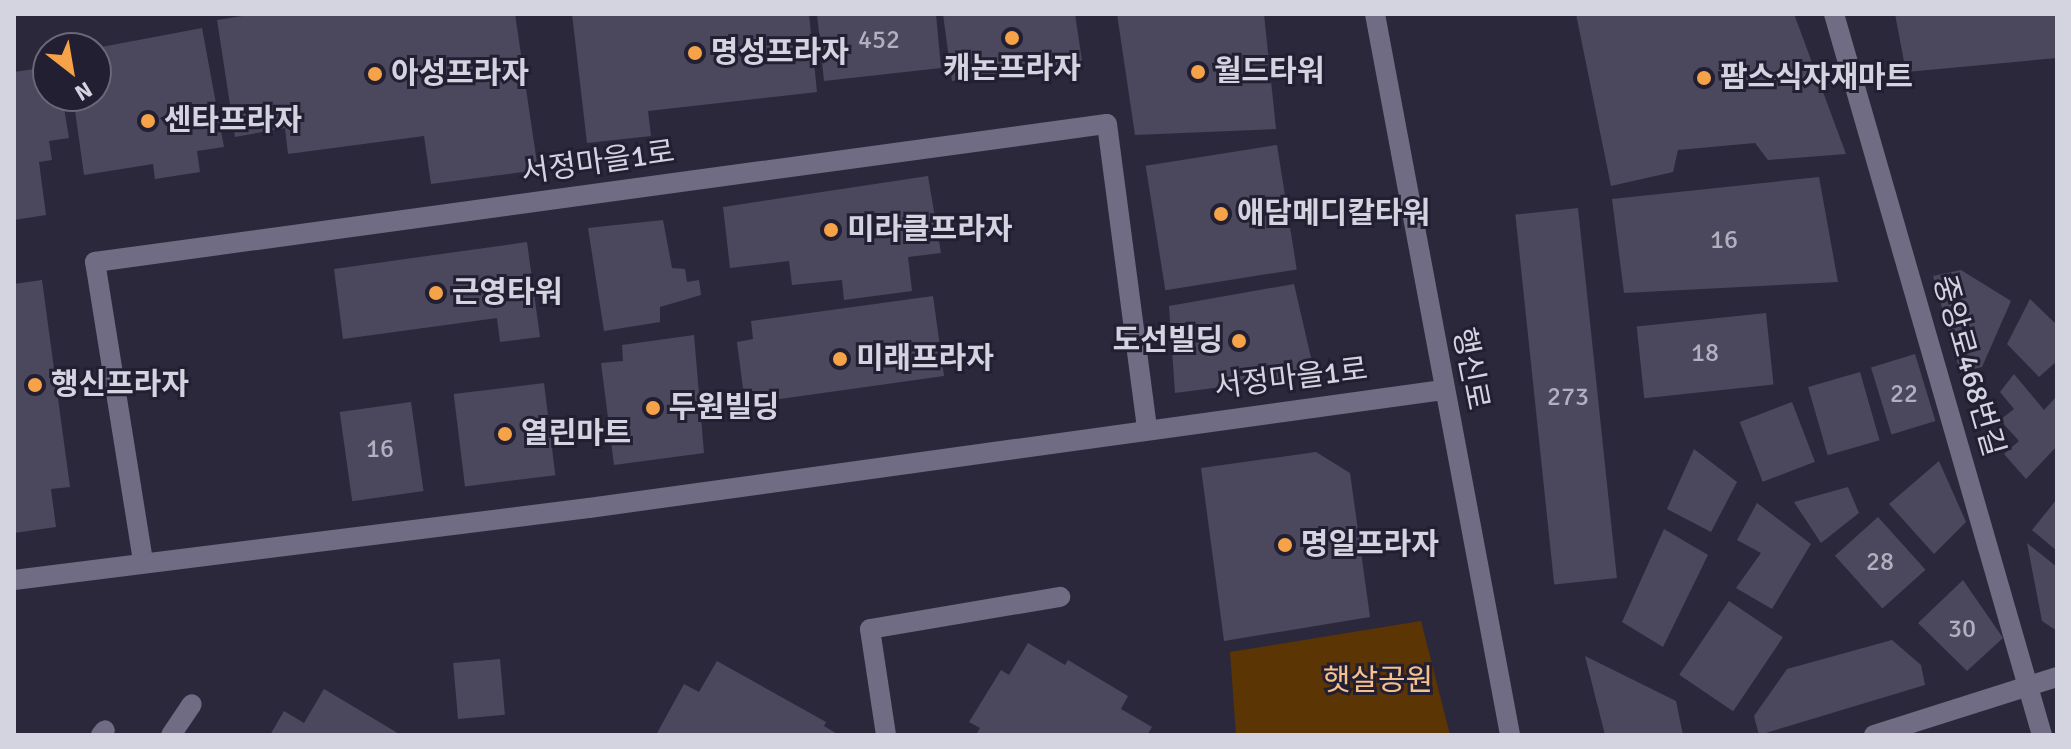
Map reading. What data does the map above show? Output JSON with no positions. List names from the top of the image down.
{
  "streets": {
    "street": ["서정마을1로", "중앙로468번길", "행신로"]
  },
  "crossings": [
    ["서정마을1로", "행신로"]
  ],
  "parks": ["햇살공원"],
  "places": [
    "캐논프라자",
    "명성프라자",
    "월드타워",
    "아성프라자",
    "팜스식자재마트",
    "센타프라자",
    "애담메디칼타워",
    "미라클프라자",
    "근영타워",
    "도선빌딩",
    "미래프라자",
    "행신프라자",
    "두원빌딩",
    "열린마트",
    "명일프라자"
  ],
  "house_numbers": [
    "452",
    "16",
    "18",
    "22",
    "273",
    "16",
    "28",
    "30"
  ],
  "north": "bottom right"
}
